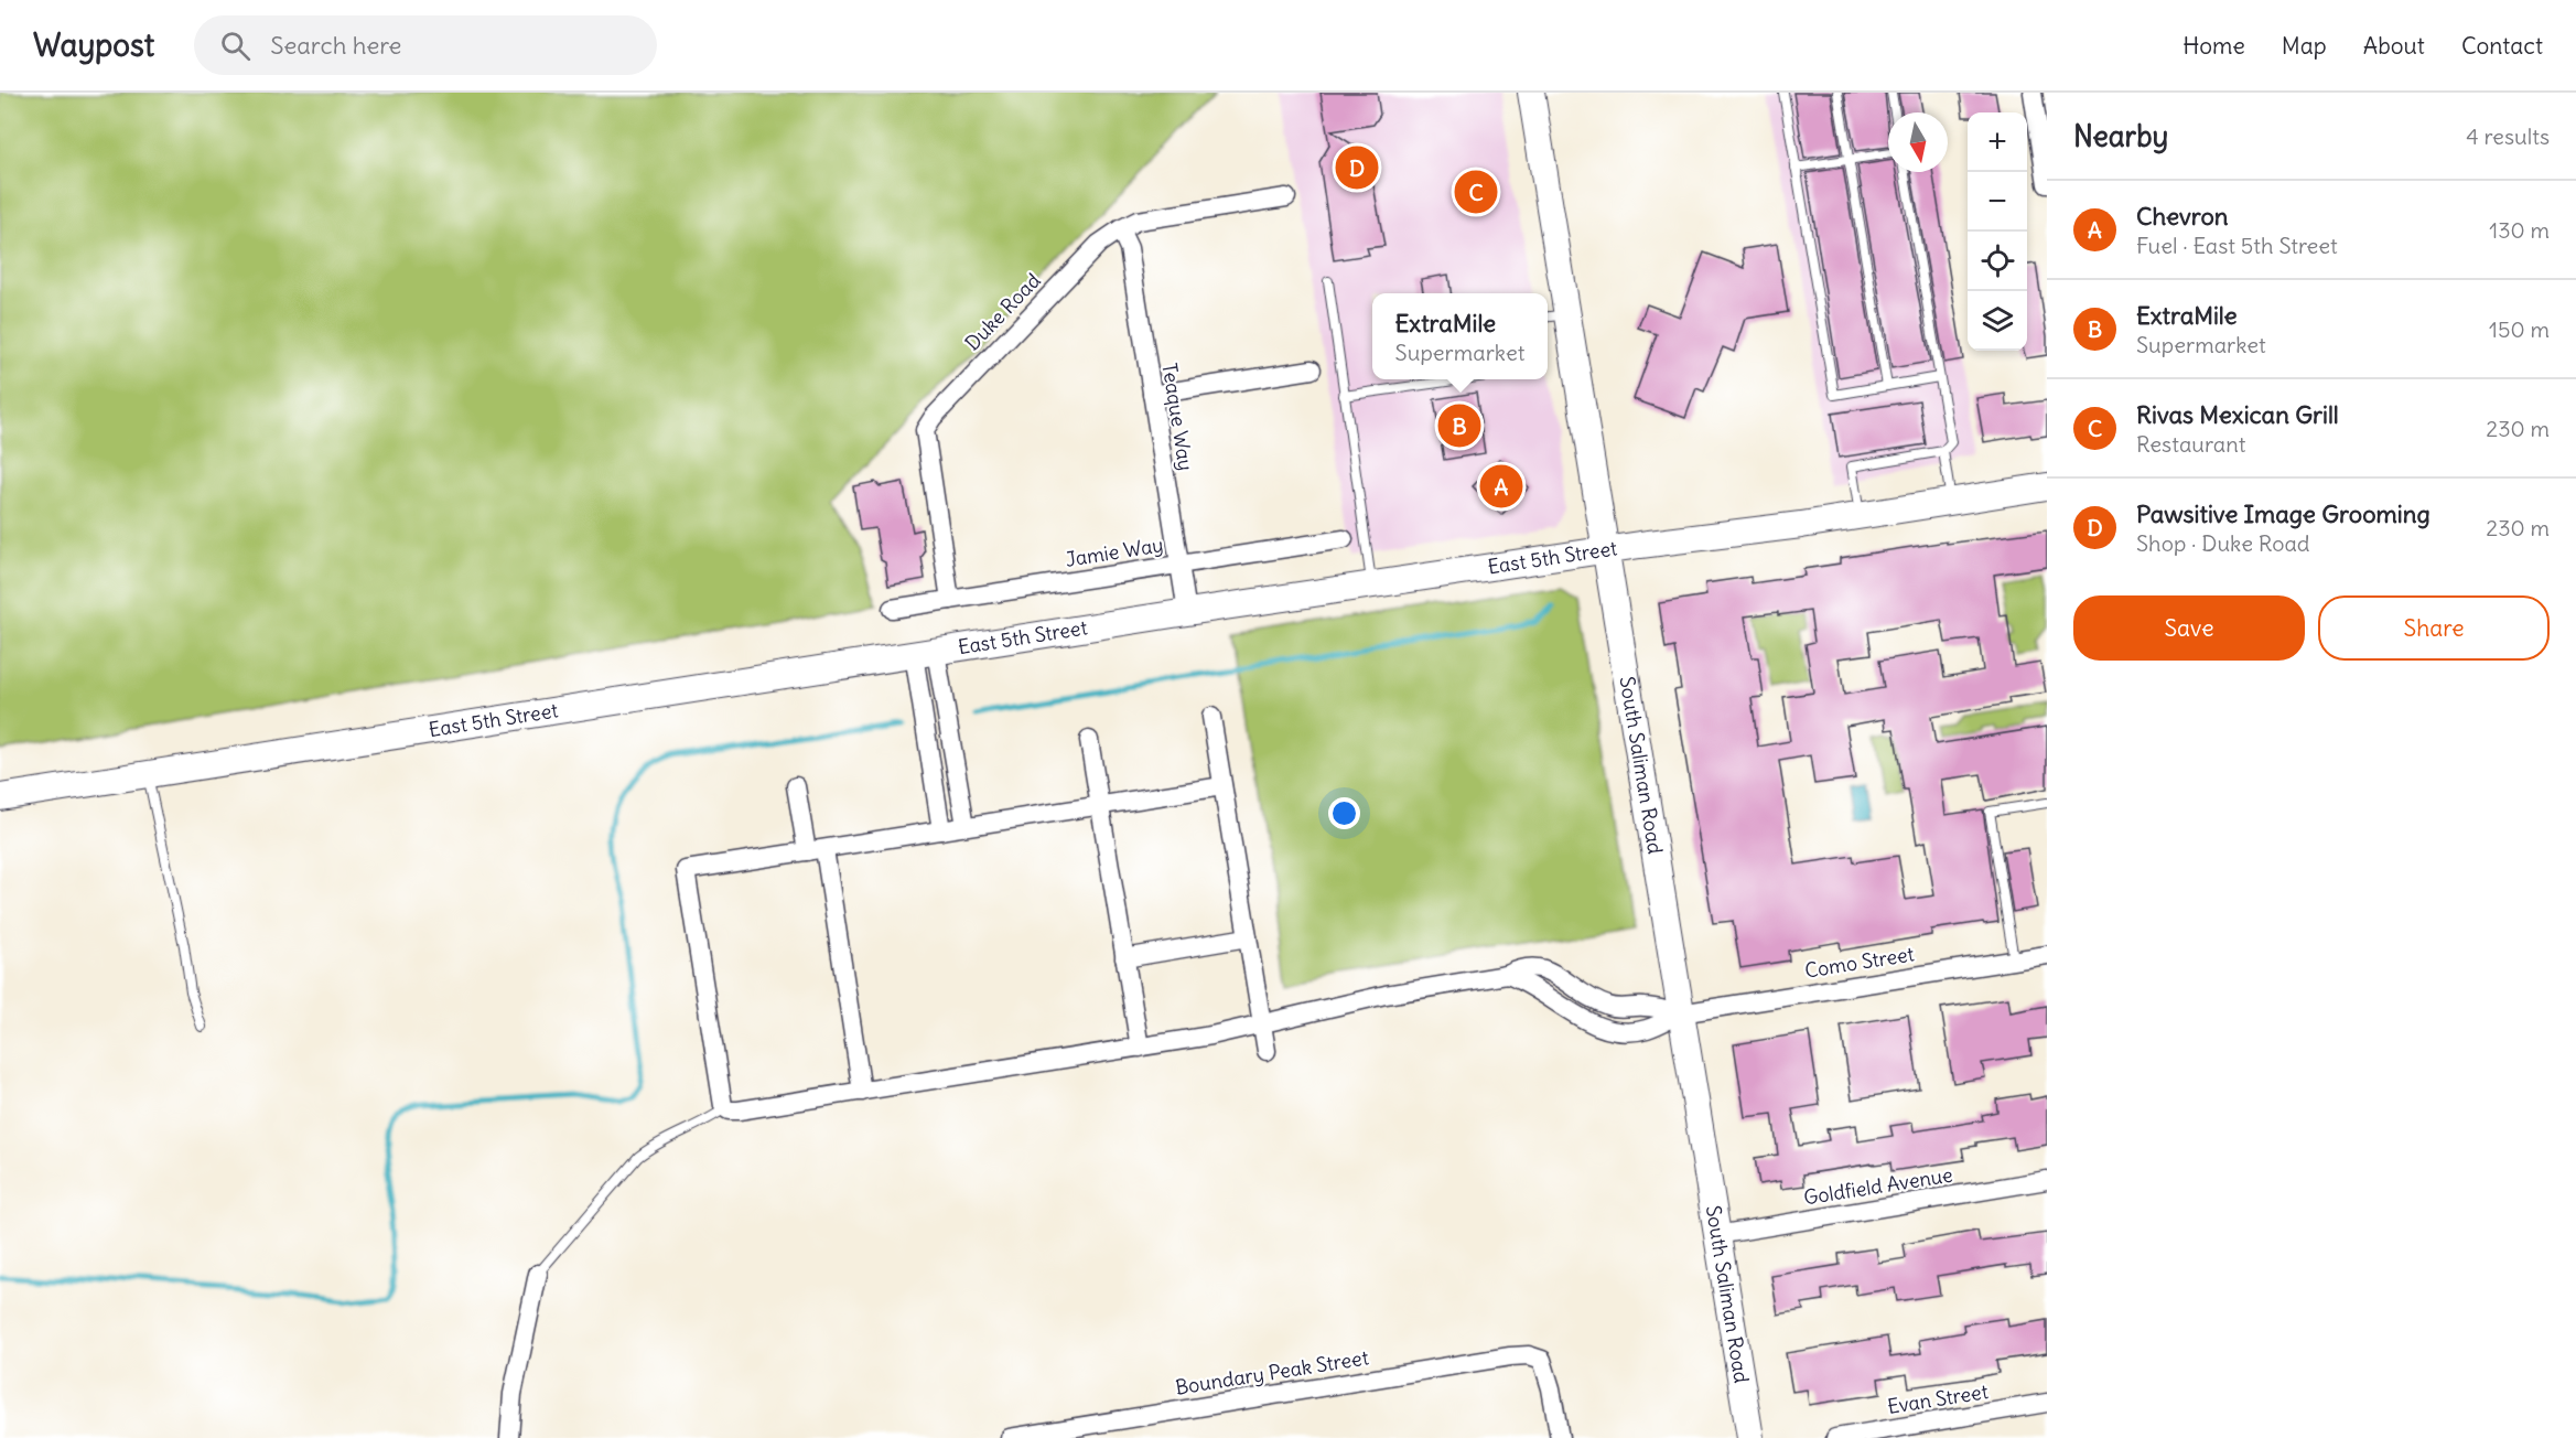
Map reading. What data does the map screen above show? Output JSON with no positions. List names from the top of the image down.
{
  "streets": {
    "main road": ["East 5th Street", "South Saliman Road"],
    "street": [
      "Duke Road",
      "Teaque Way",
      "Jamie Way",
      "Como Street",
      "Goldfield Avenue",
      "Boundary Peak Street",
      "Evan Street"
    ]
  },
  "crossings": [
    ["Duke Road", "Teaque Way"],
    ["Duke Road", "Jamie Way"],
    ["Teaque Way", "Jamie Way"],
    ["Teaque Way", "East 5th Street"],
    ["East 5th Street", "South Saliman Road"],
    ["South Saliman Road", "Como Street"],
    ["South Saliman Road", "Goldfield Avenue"]
  ],
  "north": "bottom",
  "page": {
    "header": "Waypost",
    "search": "Search here",
    "nav": [
      "Home",
      "Map",
      "About",
      "Contact"
    ],
    "heading": ["Nearby", "4 results"],
    "map_buttons": ["+", "−"],
    "pins": [
      "D",
      "C",
      "B",
      "A"
    ],
    "list": [
      {
        "mark": "A",
        "name": "Chevron",
        "note": "Fuel · East 5th Street",
        "value": "130 m"
      },
      {
        "mark": "B",
        "name": "ExtraMile",
        "note": "Supermarket",
        "value": "150 m"
      },
      {
        "mark": "C",
        "name": "Rivas Mexican Grill",
        "note": "Restaurant",
        "value": "230 m"
      },
      {
        "mark": "D",
        "name": "Pawsitive Image Grooming",
        "note": "Shop · Duke Road",
        "value": "230 m"
      }
    ],
    "popup": ["ExtraMile", "Supermarket"],
    "buttons": ["Save", "Share"]
  }
}
